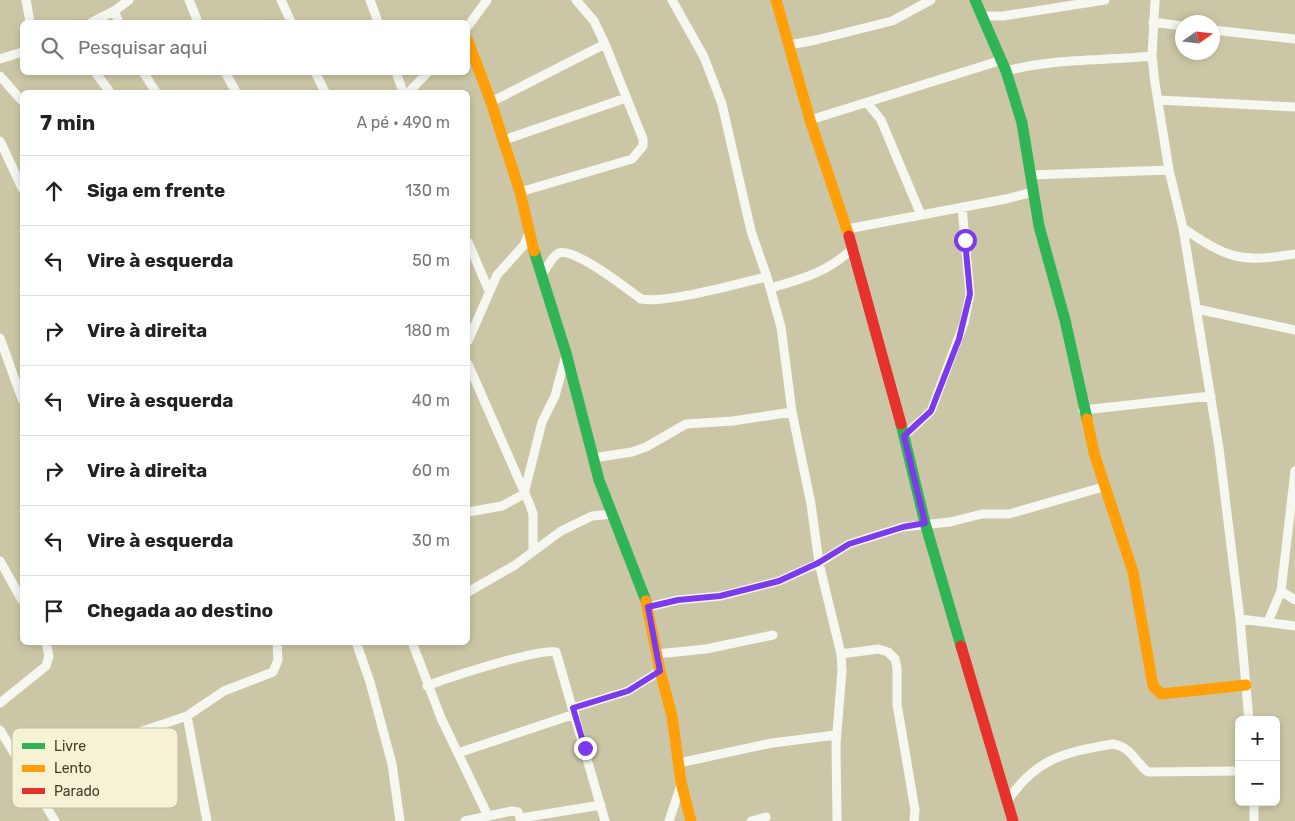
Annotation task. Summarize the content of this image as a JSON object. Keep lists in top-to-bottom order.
{
  "legend": ["Livre", "Lento", "Parado"],
  "north": "right",
  "page": {
    "search": "Pesquisar aqui",
    "heading": ["7 min", "A pé · 490 m"],
    "list": [
      ["Siga em frente", "130 m"],
      ["Vire à esquerda", "50 m"],
      ["Vire à direita", "180 m"],
      ["Vire à esquerda", "40 m"],
      ["Vire à direita", "60 m"],
      ["Vire à esquerda", "30 m"],
      "Chegada ao destino"
    ],
    "map_buttons": ["+", "−"]
  }
}
